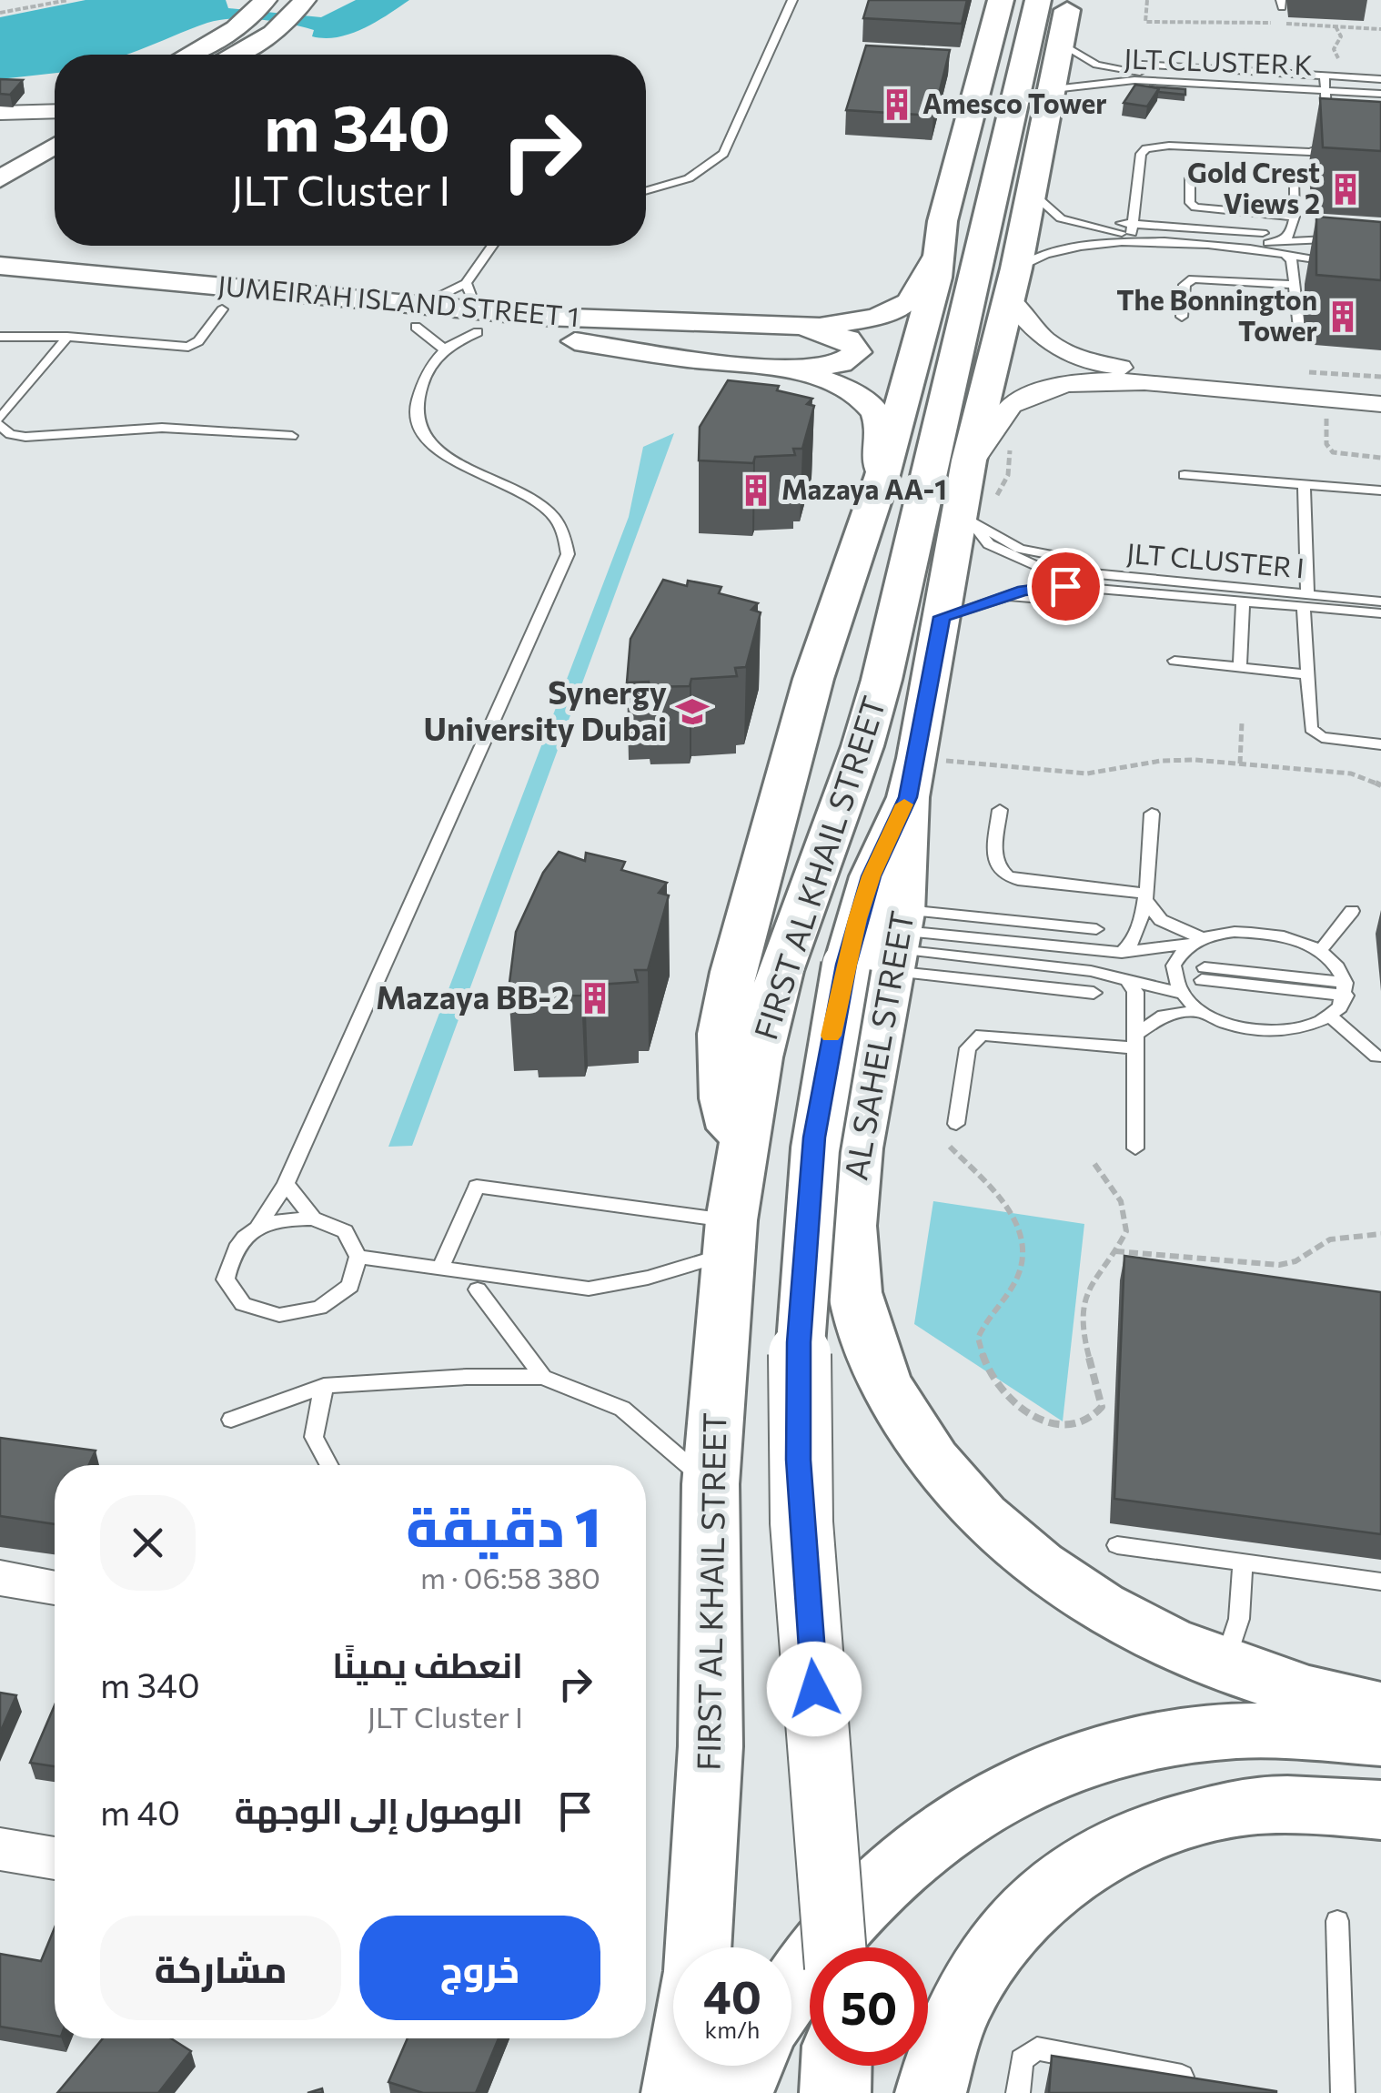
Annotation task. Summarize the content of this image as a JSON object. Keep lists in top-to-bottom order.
{
  "streets": {
    "main road": ["FIRST AL KHAIL STREET", "AL SAHEL STREET"],
    "street": ["JUMEIRAH ISLAND STREET 1"],
    "lane": ["JLT CLUSTER K", "JLT CLUSTER I"]
  },
  "crossings": [
    ["JLT CLUSTER K", "FIRST AL KHAIL STREET"],
    ["JLT CLUSTER I", "FIRST AL KHAIL STREET"],
    ["FIRST AL KHAIL STREET", "AL SAHEL STREET"]
  ],
  "places": {
    "building": [
      "Amesco Tower",
      "Gold Crest Views 2",
      "The Bonnington Tower",
      "Mazaya AA-1",
      "Mazaya BB-2"
    ],
    "school or university": ["Synergy University Dubai"]
  },
  "page": {
    "turn": ["340 m", "JLT Cluster I"],
    "heading": ["1 دقيقة", "380 m · 06:58"],
    "list": [
      {
        "name": "انعطف يمينًا",
        "note": "JLT Cluster I",
        "value": "340 m"
      },
      {
        "name": "الوصول إلى الوجهة",
        "value": "40 m"
      }
    ],
    "buttons": ["خروج", "مشاركة"],
    "speed": "40 km/h",
    "limit": "50"
  }
}
